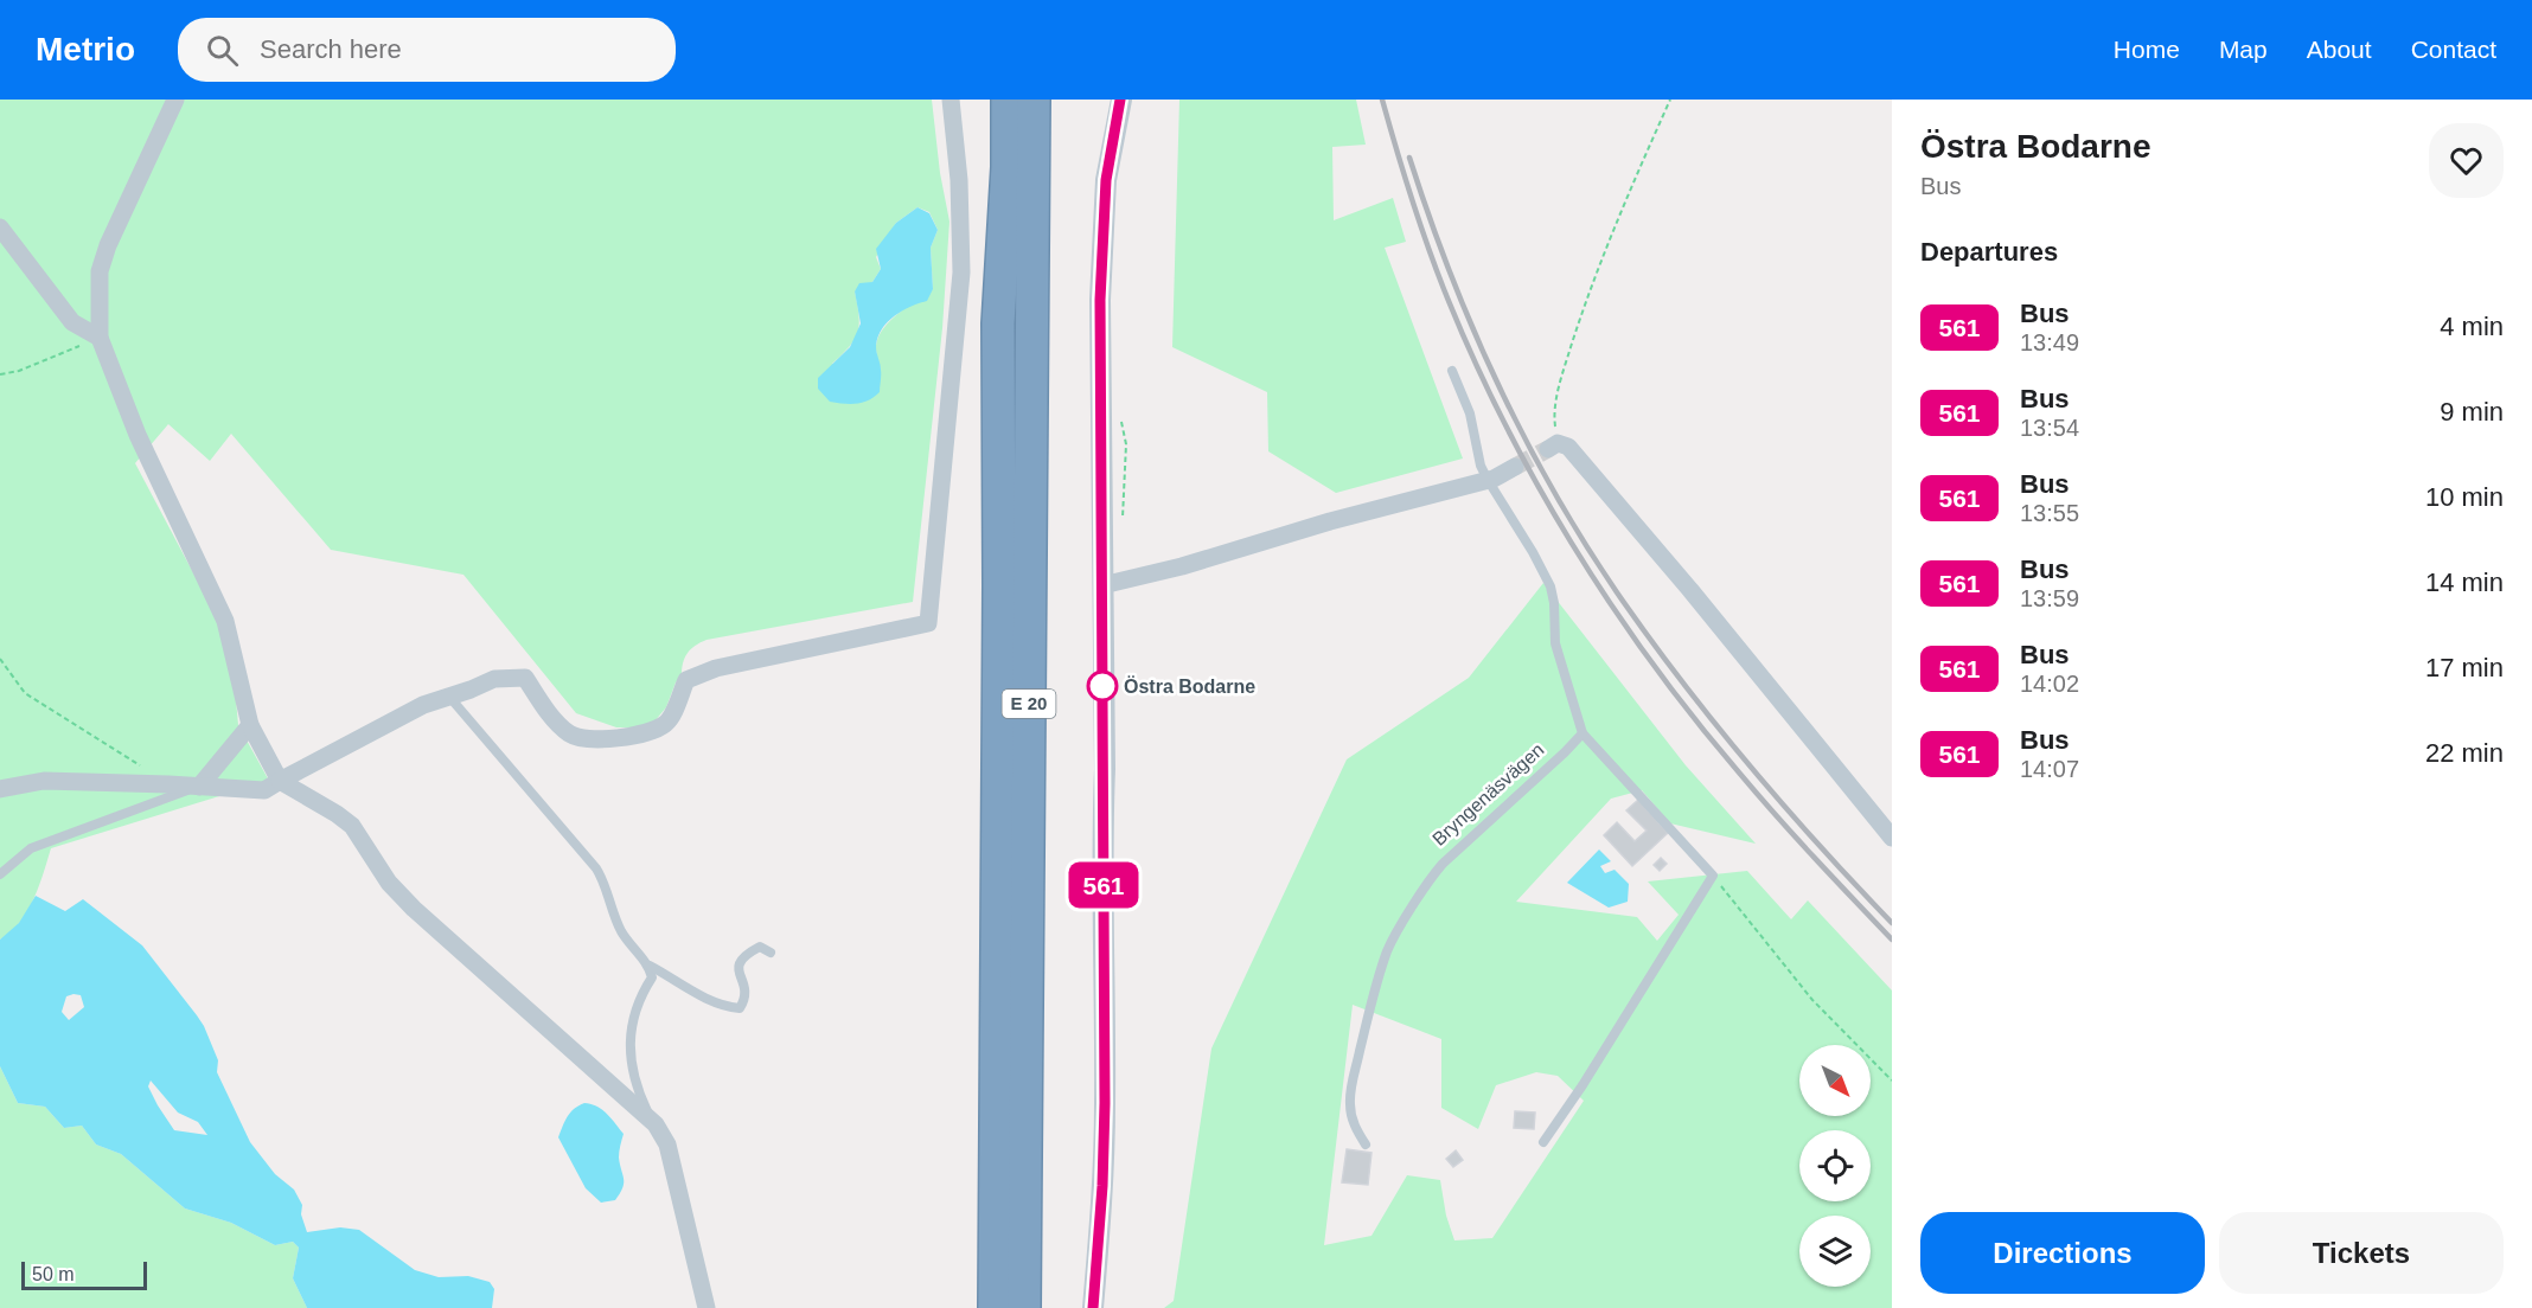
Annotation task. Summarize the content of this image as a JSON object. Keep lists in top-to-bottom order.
{
  "streets": {
    "highway": ["E 20"],
    "lane": ["Bryngenäsvägen"]
  },
  "places": ["Östra Bodarne"],
  "lines": ["bus line 561"],
  "scale_bar": "50 m",
  "north": "bottom right",
  "page": {
    "header": "Metrio",
    "search": "Search here",
    "nav": [
      "Home",
      "Map",
      "About",
      "Contact"
    ],
    "on_map": "561",
    "heading": [
      ["Östra Bodarne", "Bus"],
      "Departures"
    ],
    "list": [
      {
        "mark": "561",
        "name": "Bus",
        "note": "13:49",
        "value": "4 min"
      },
      {
        "mark": "561",
        "name": "Bus",
        "note": "13:54",
        "value": "9 min"
      },
      {
        "mark": "561",
        "name": "Bus",
        "note": "13:55",
        "value": "10 min"
      },
      {
        "mark": "561",
        "name": "Bus",
        "note": "13:59",
        "value": "14 min"
      },
      {
        "mark": "561",
        "name": "Bus",
        "note": "14:02",
        "value": "17 min"
      },
      {
        "mark": "561",
        "name": "Bus",
        "note": "14:07",
        "value": "22 min"
      }
    ],
    "buttons": ["Directions", "Tickets"],
    "scale": "50 m"
  }
}
